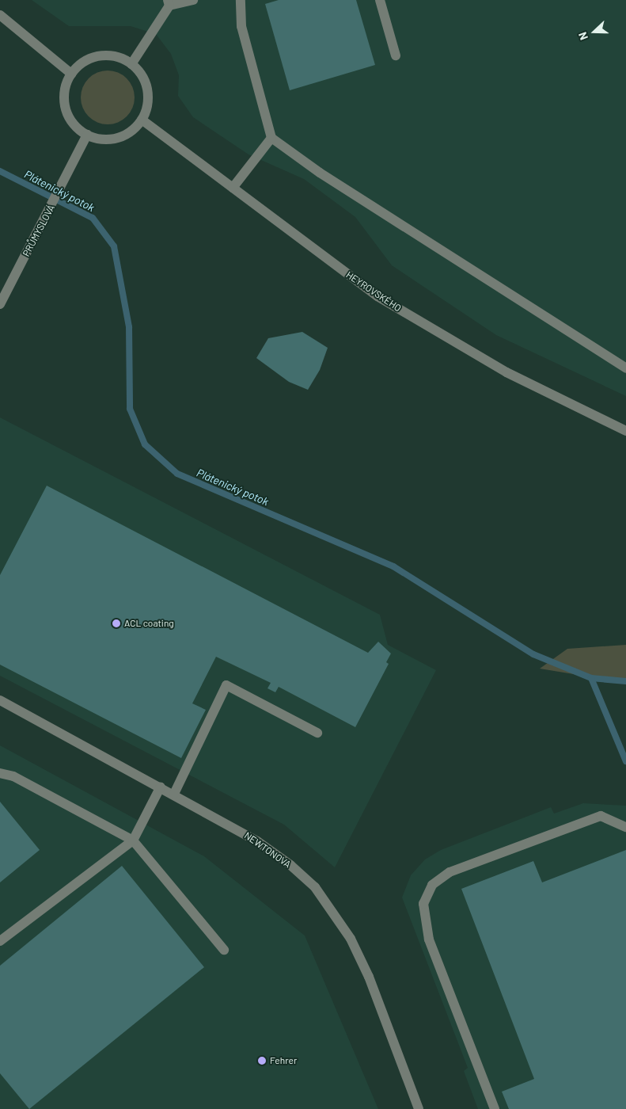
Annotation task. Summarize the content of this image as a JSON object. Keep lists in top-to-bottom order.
{
  "streets": {
    "street": ["PRŮMYSLOVÁ", "HEYROVSKÉHO", "NEWTONOVA"]
  },
  "crossings": [
    ["PRŮMYSLOVÁ", "HEYROVSKÉHO"]
  ],
  "water": ["Plátenický potok"],
  "places": ["ACL coating", "Fehrer"],
  "north": "left"
}
